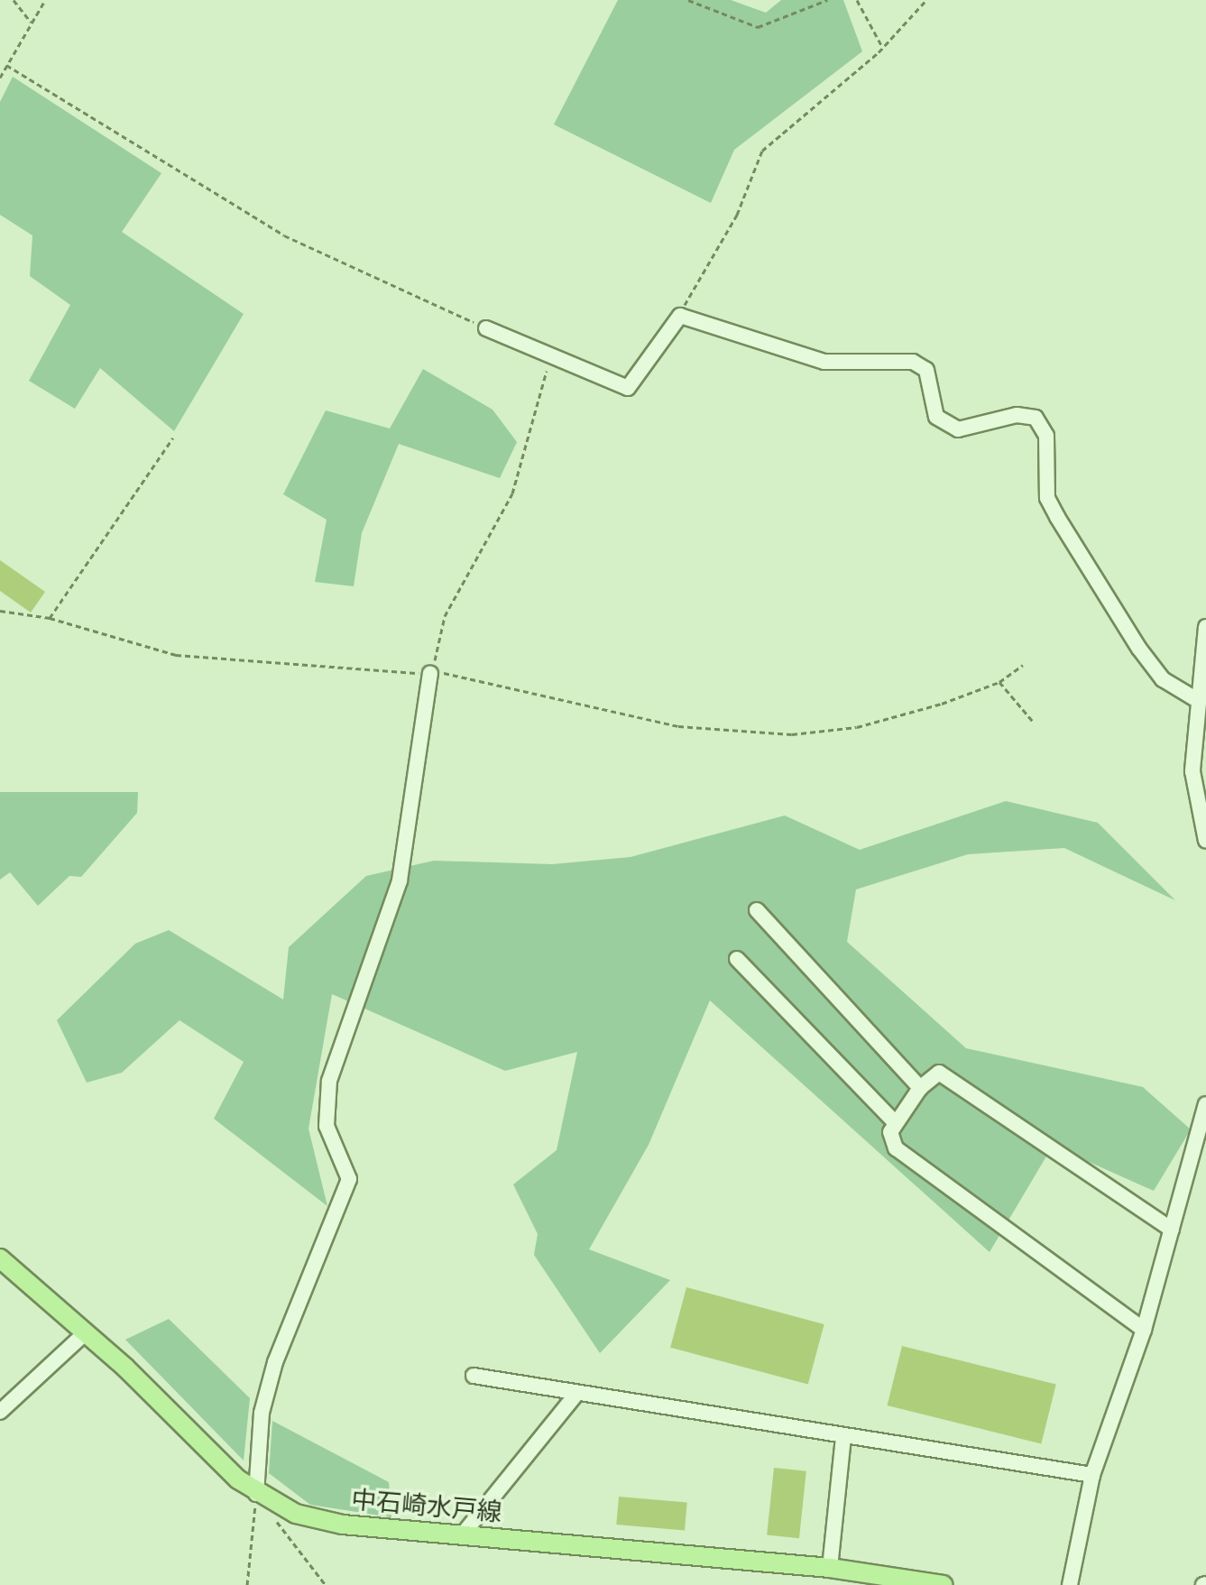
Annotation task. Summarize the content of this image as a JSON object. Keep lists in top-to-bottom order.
{
  "streets": {
    "main road": ["中石崎水戸線"]
  }
}
